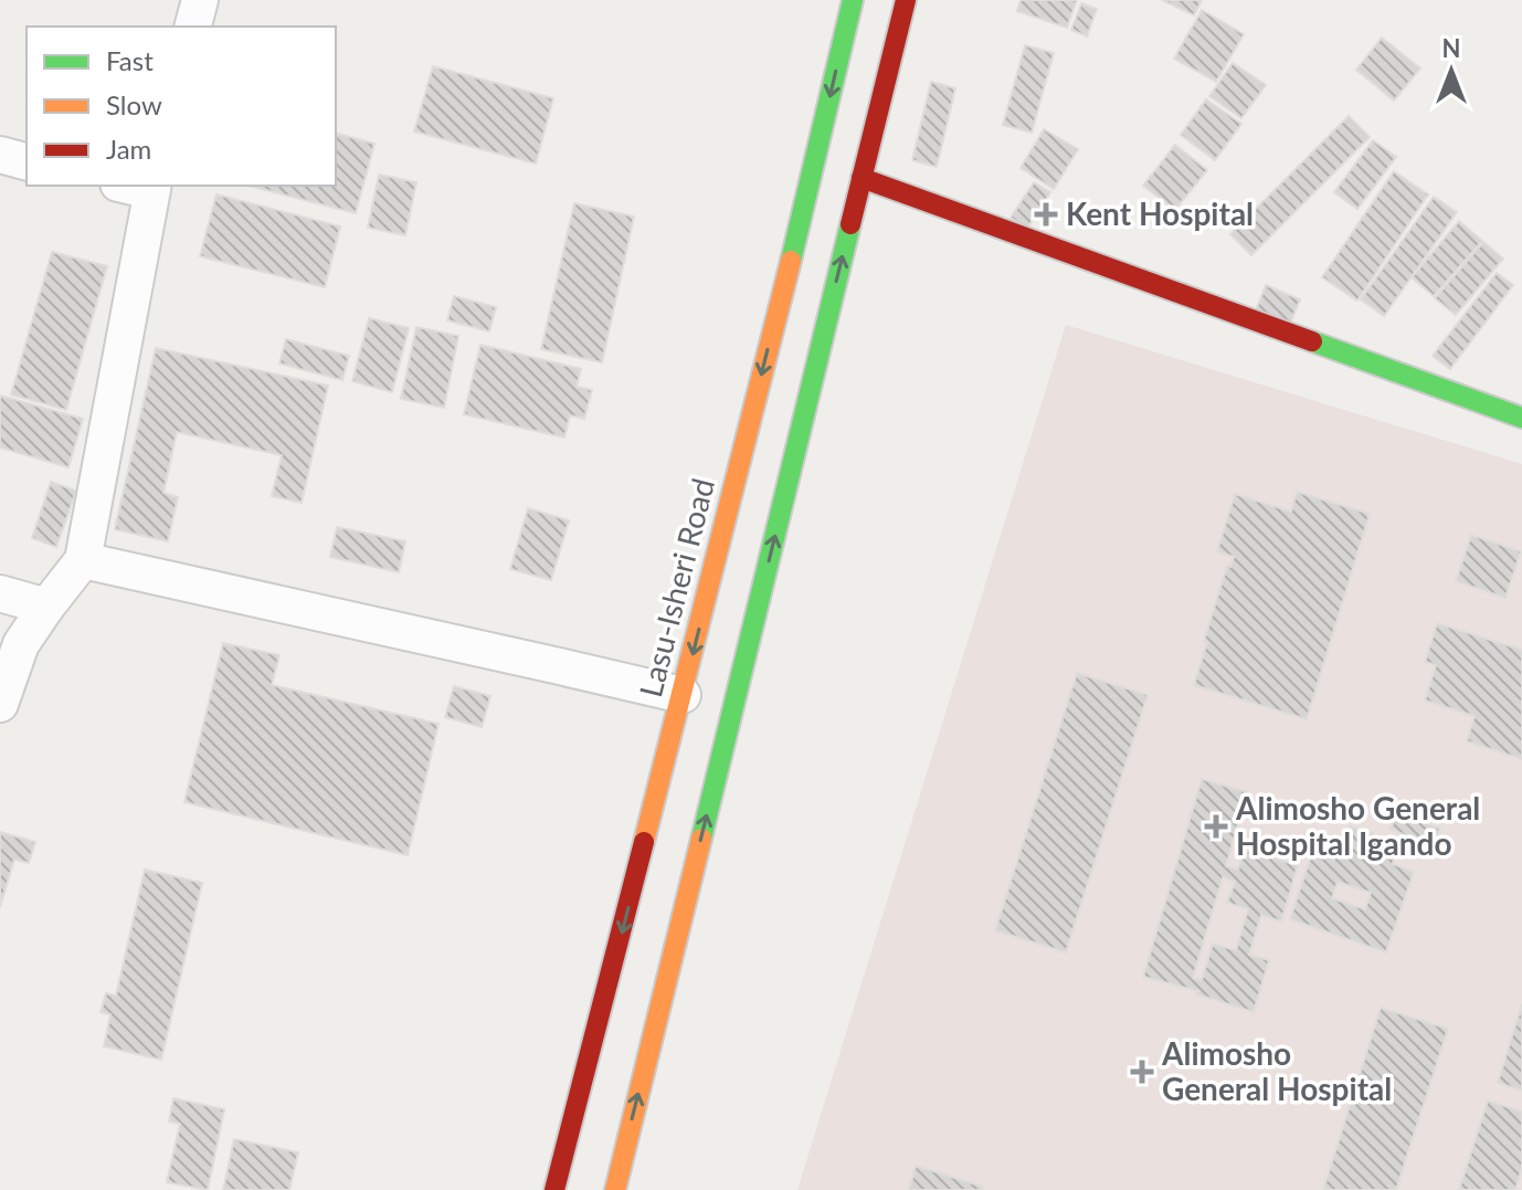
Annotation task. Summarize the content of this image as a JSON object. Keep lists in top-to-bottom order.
{
  "streets": {
    "main road": ["Lasu-Isheri Road"]
  },
  "places": {
    "health": ["Kent Hospital", "Alimosho General Hospital Igando", "Alimosho General Hospital"]
  },
  "legend": ["Fast", "Slow", "Jam"],
  "north": "top"
}
